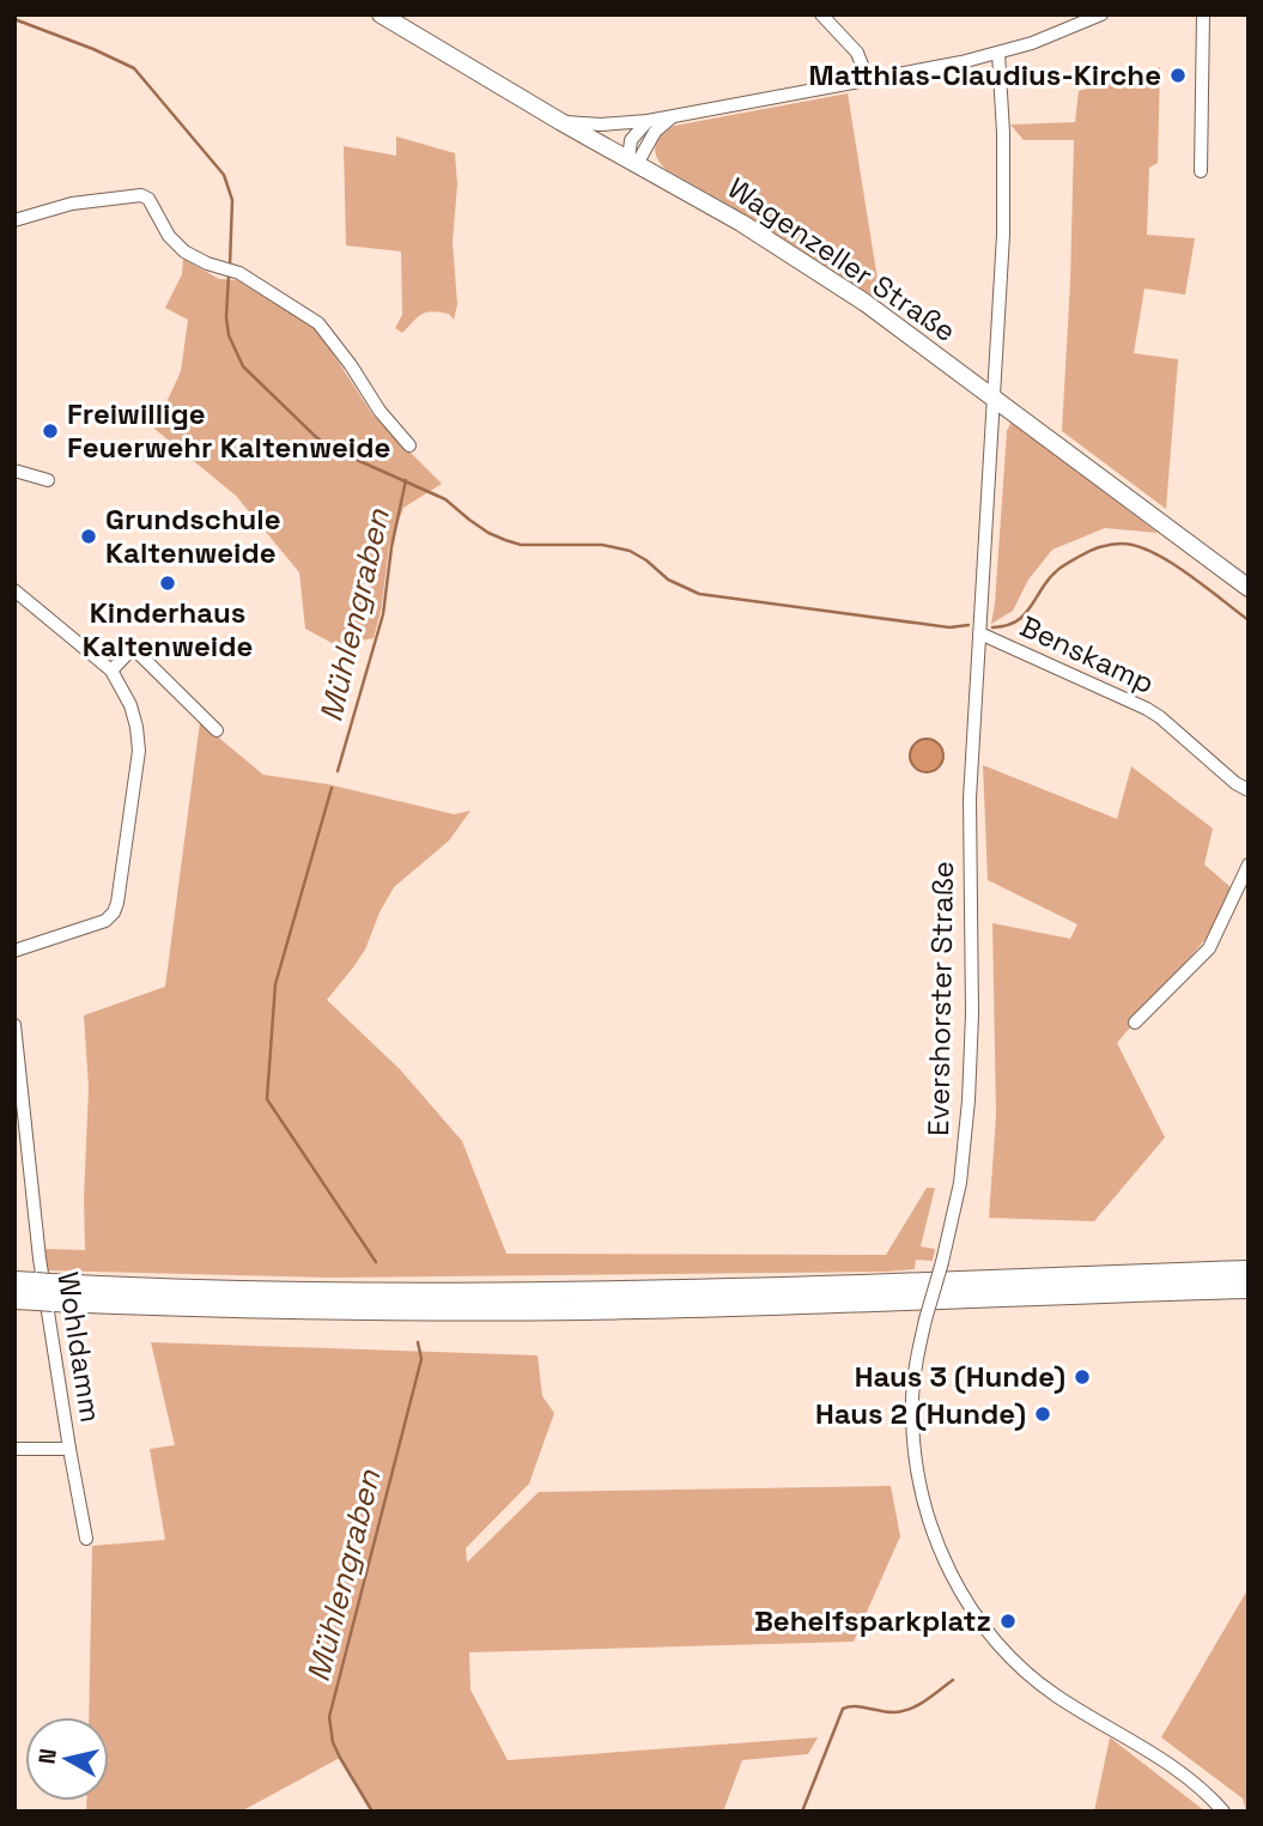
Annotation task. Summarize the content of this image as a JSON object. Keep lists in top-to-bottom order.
{
  "streets": {
    "main road": ["Wagenzeller Straße"],
    "street": ["Benskamp", "Evershorster Straße", "Wohldamm"]
  },
  "crossings": [
    ["Wagenzeller Straße", "Evershorster Straße"],
    ["Benskamp", "Evershorster Straße"]
  ],
  "water": ["Mühlengraben"],
  "places": [
    "Matthias-Claudius-Kirche",
    "Freiwillige Feuerwehr Kaltenweide",
    "Grundschule Kaltenweide",
    "Kinderhaus Kaltenweide",
    "Haus 3 (Hunde)",
    "Haus 2 (Hunde)",
    "Behelfsparkplatz"
  ],
  "north": "left"
}
